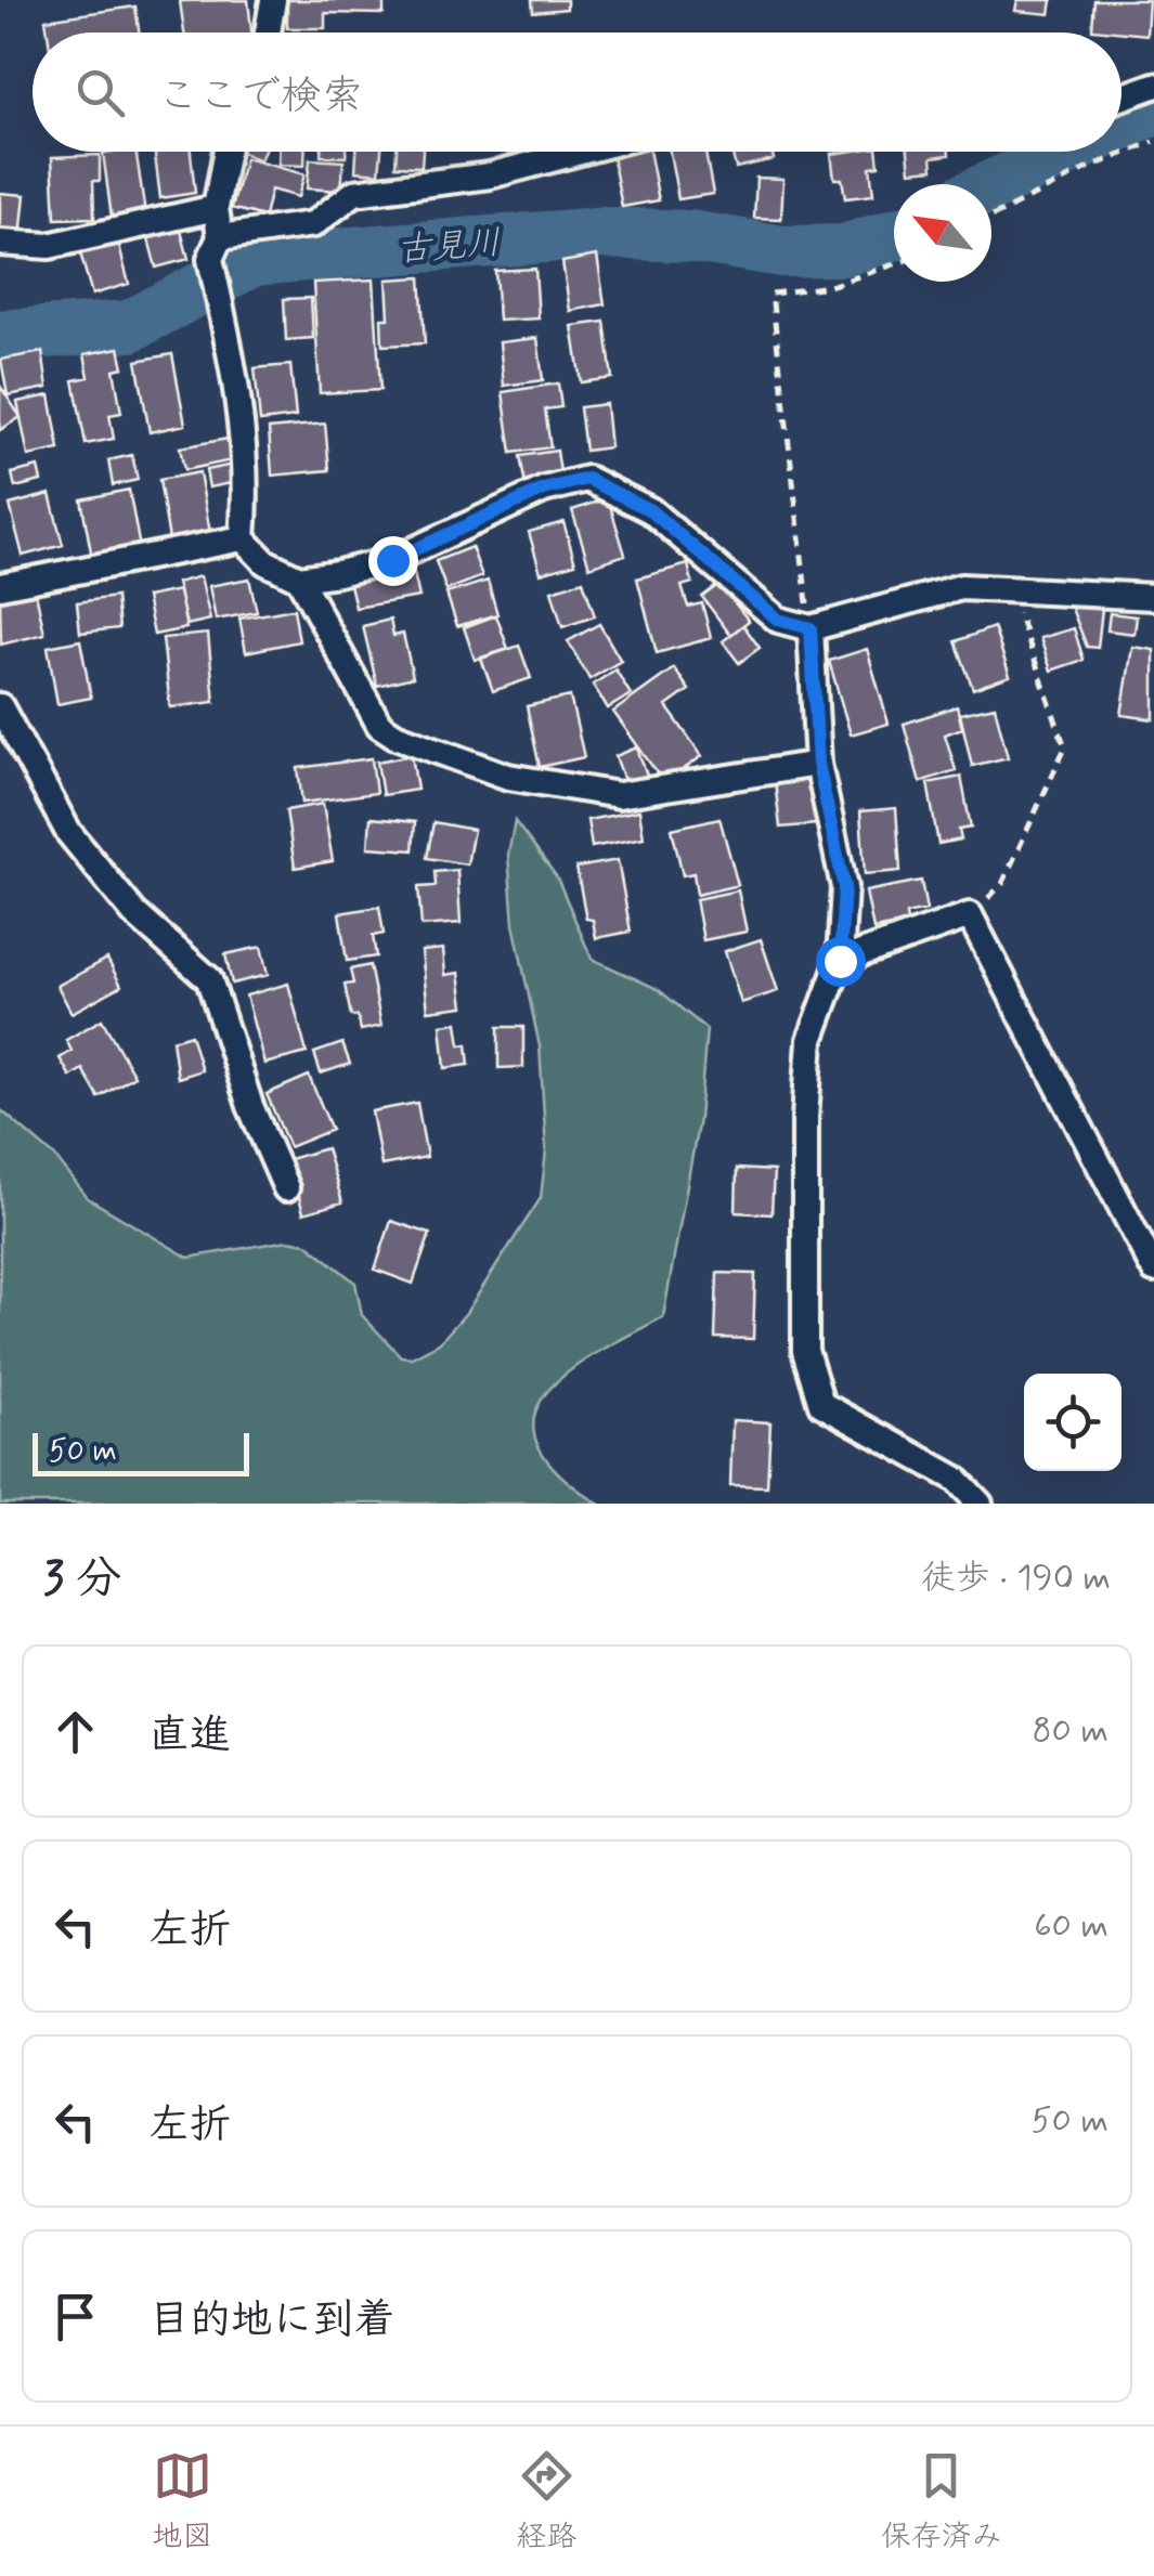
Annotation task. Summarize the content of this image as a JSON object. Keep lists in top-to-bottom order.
{
  "water": ["古見川"],
  "scale_bar": "50 m",
  "north": "top left",
  "page": {
    "search": "ここで検索",
    "scale": "50 m",
    "heading": ["3 分", "徒歩 · 190 m"],
    "list": [
      ["直進", "80 m"],
      ["左折", "60 m"],
      ["左折", "50 m"],
      "目的地に到着"
    ],
    "nav": ["地図", "経路", "保存済み"]
  }
}
